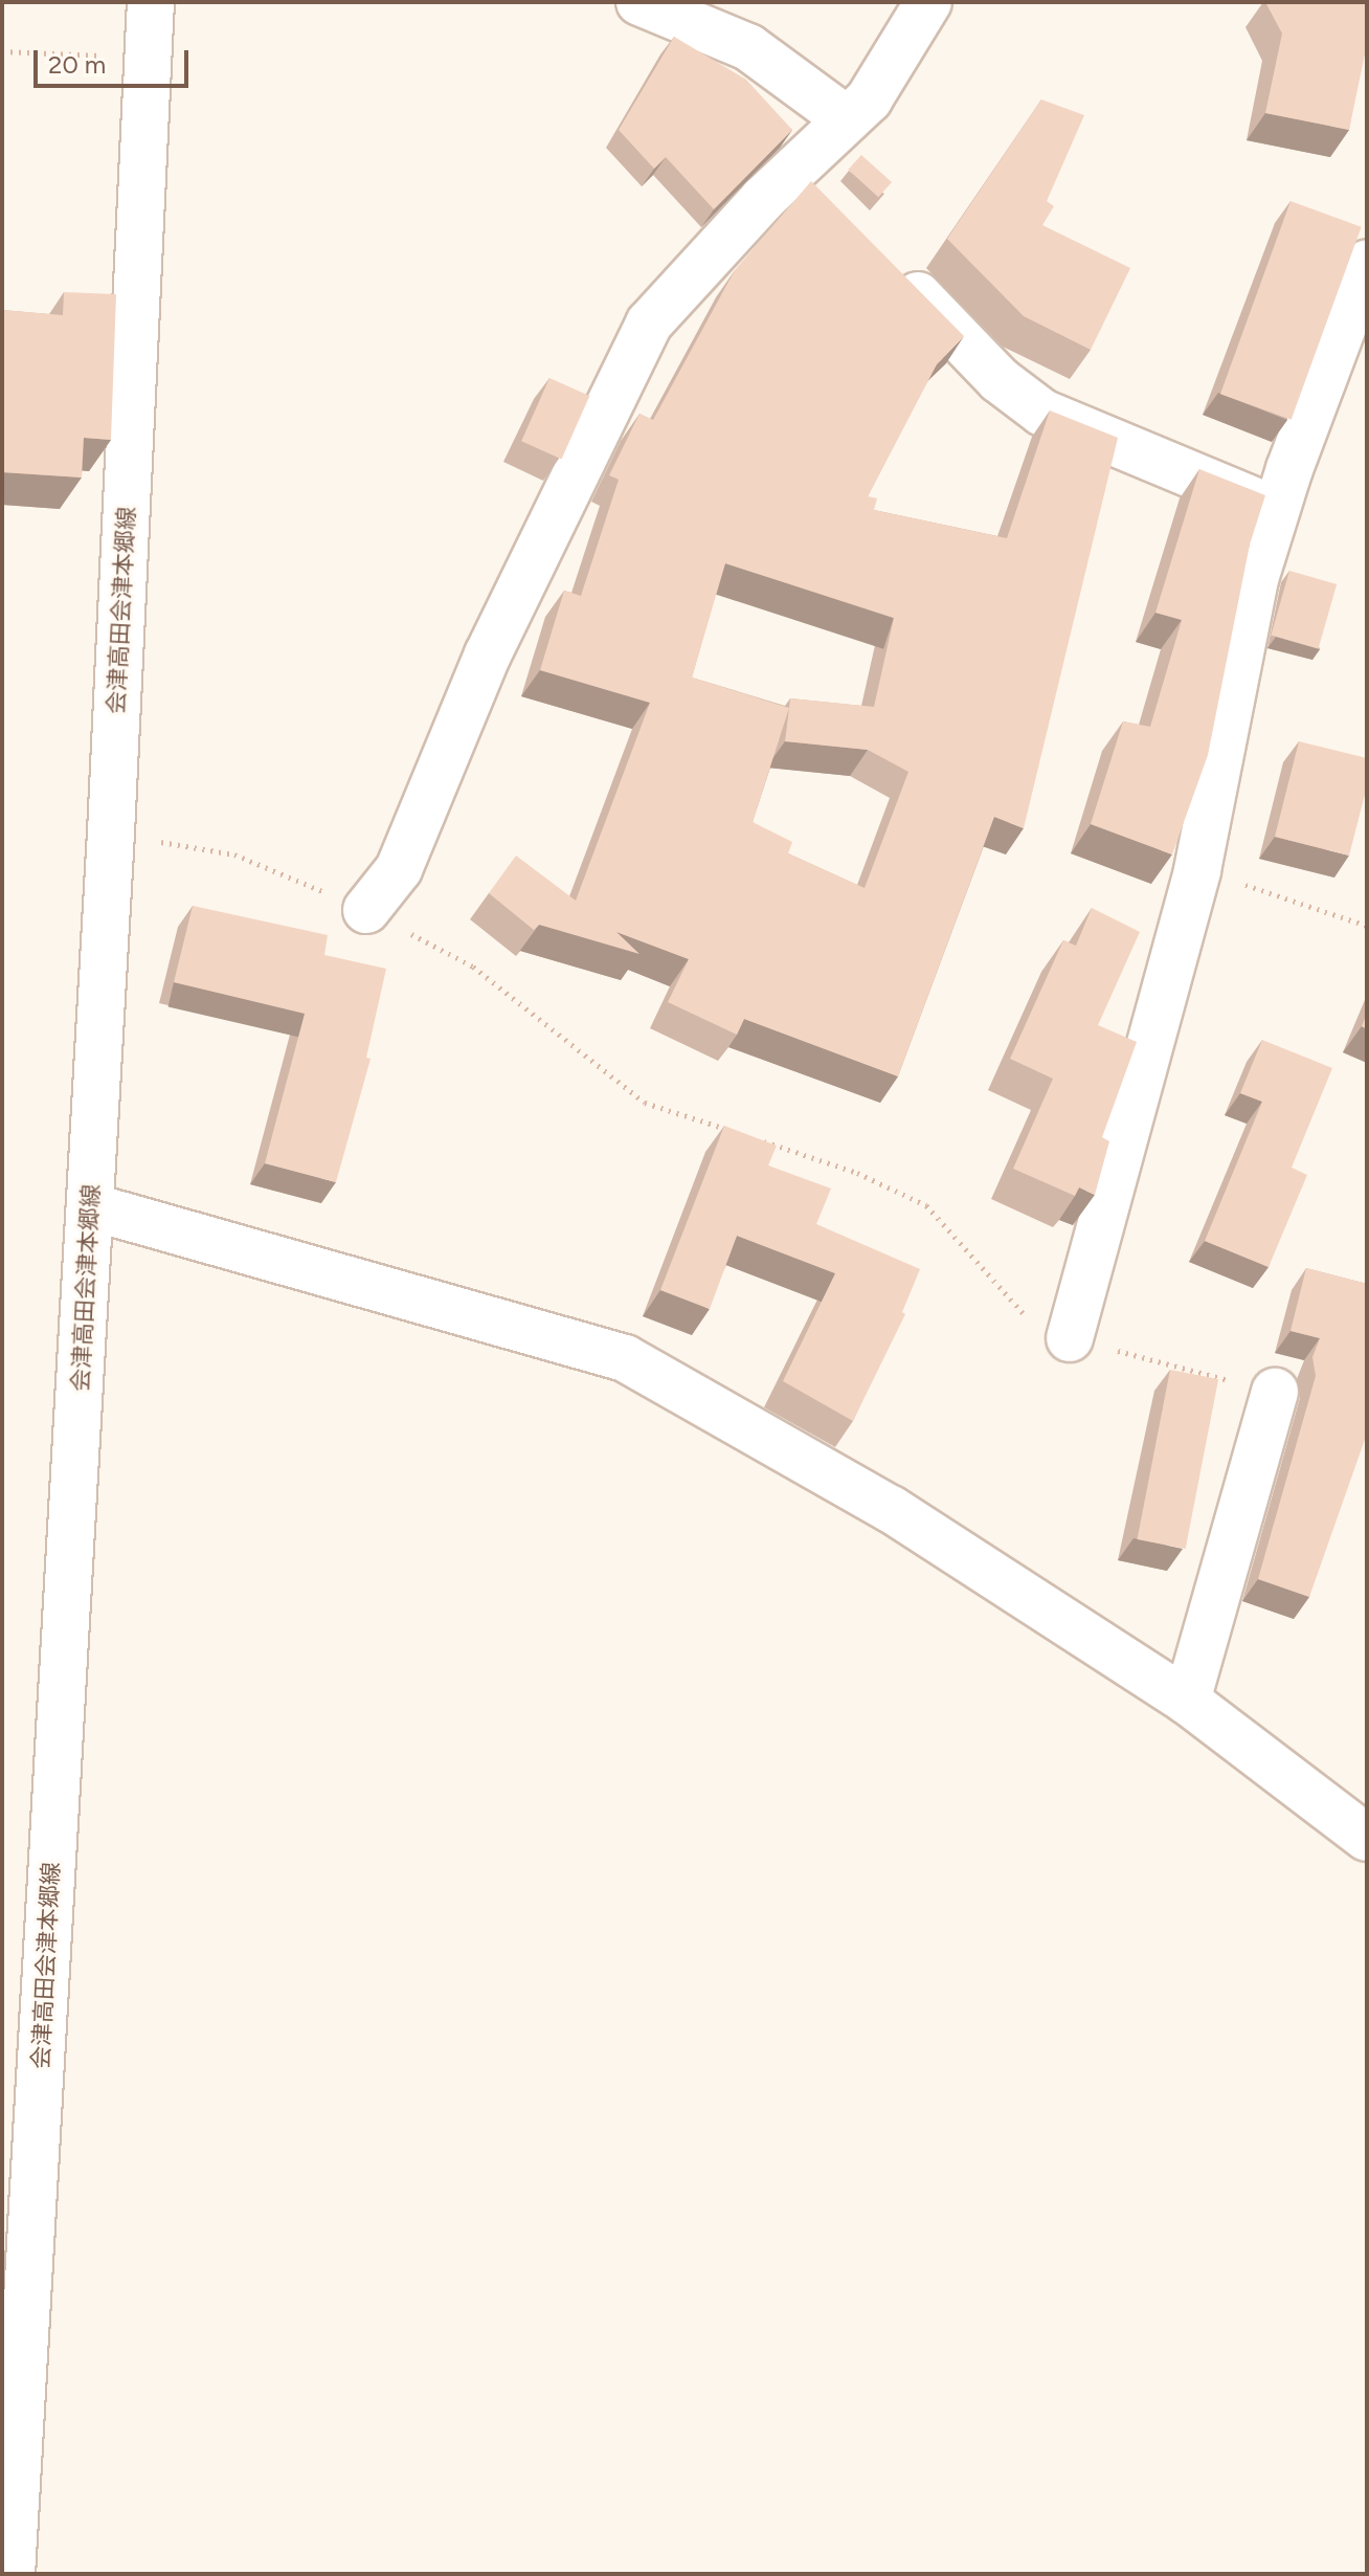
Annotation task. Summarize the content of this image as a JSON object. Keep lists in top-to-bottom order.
{
  "streets": {
    "street": ["会津高田会津本郷線"]
  },
  "scale_bar": "20 m"
}
